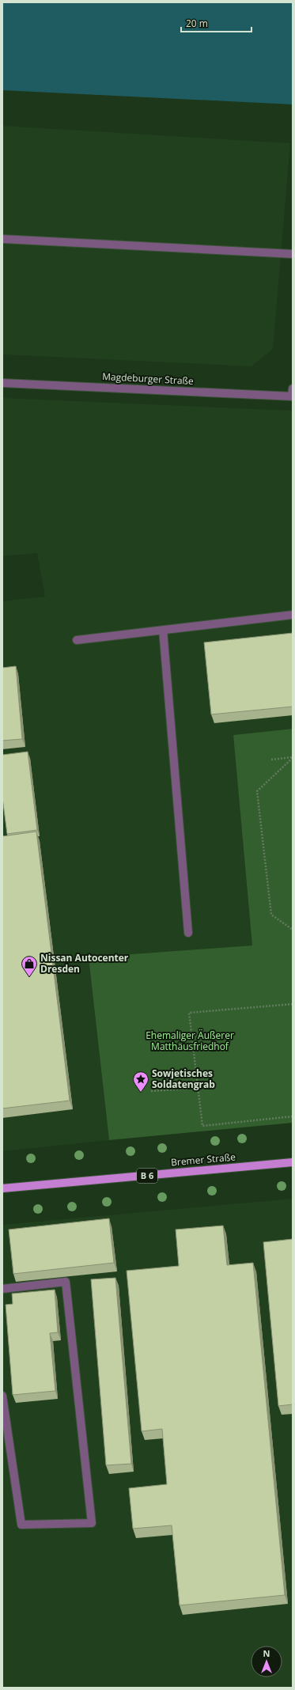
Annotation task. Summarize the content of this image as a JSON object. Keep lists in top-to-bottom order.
{
  "streets": {
    "main road": ["Bremer Straße", "B 6"],
    "street": ["Magdeburger Straße"]
  },
  "parks": ["Ehemaliger Äußerer Matthäusfriedhof"],
  "places": {
    "shop": ["Nissan Autocenter Dresden"],
    "place": ["Sowjetisches Soldatengrab"]
  },
  "scale_bar": "20 m",
  "north": "top"
}
